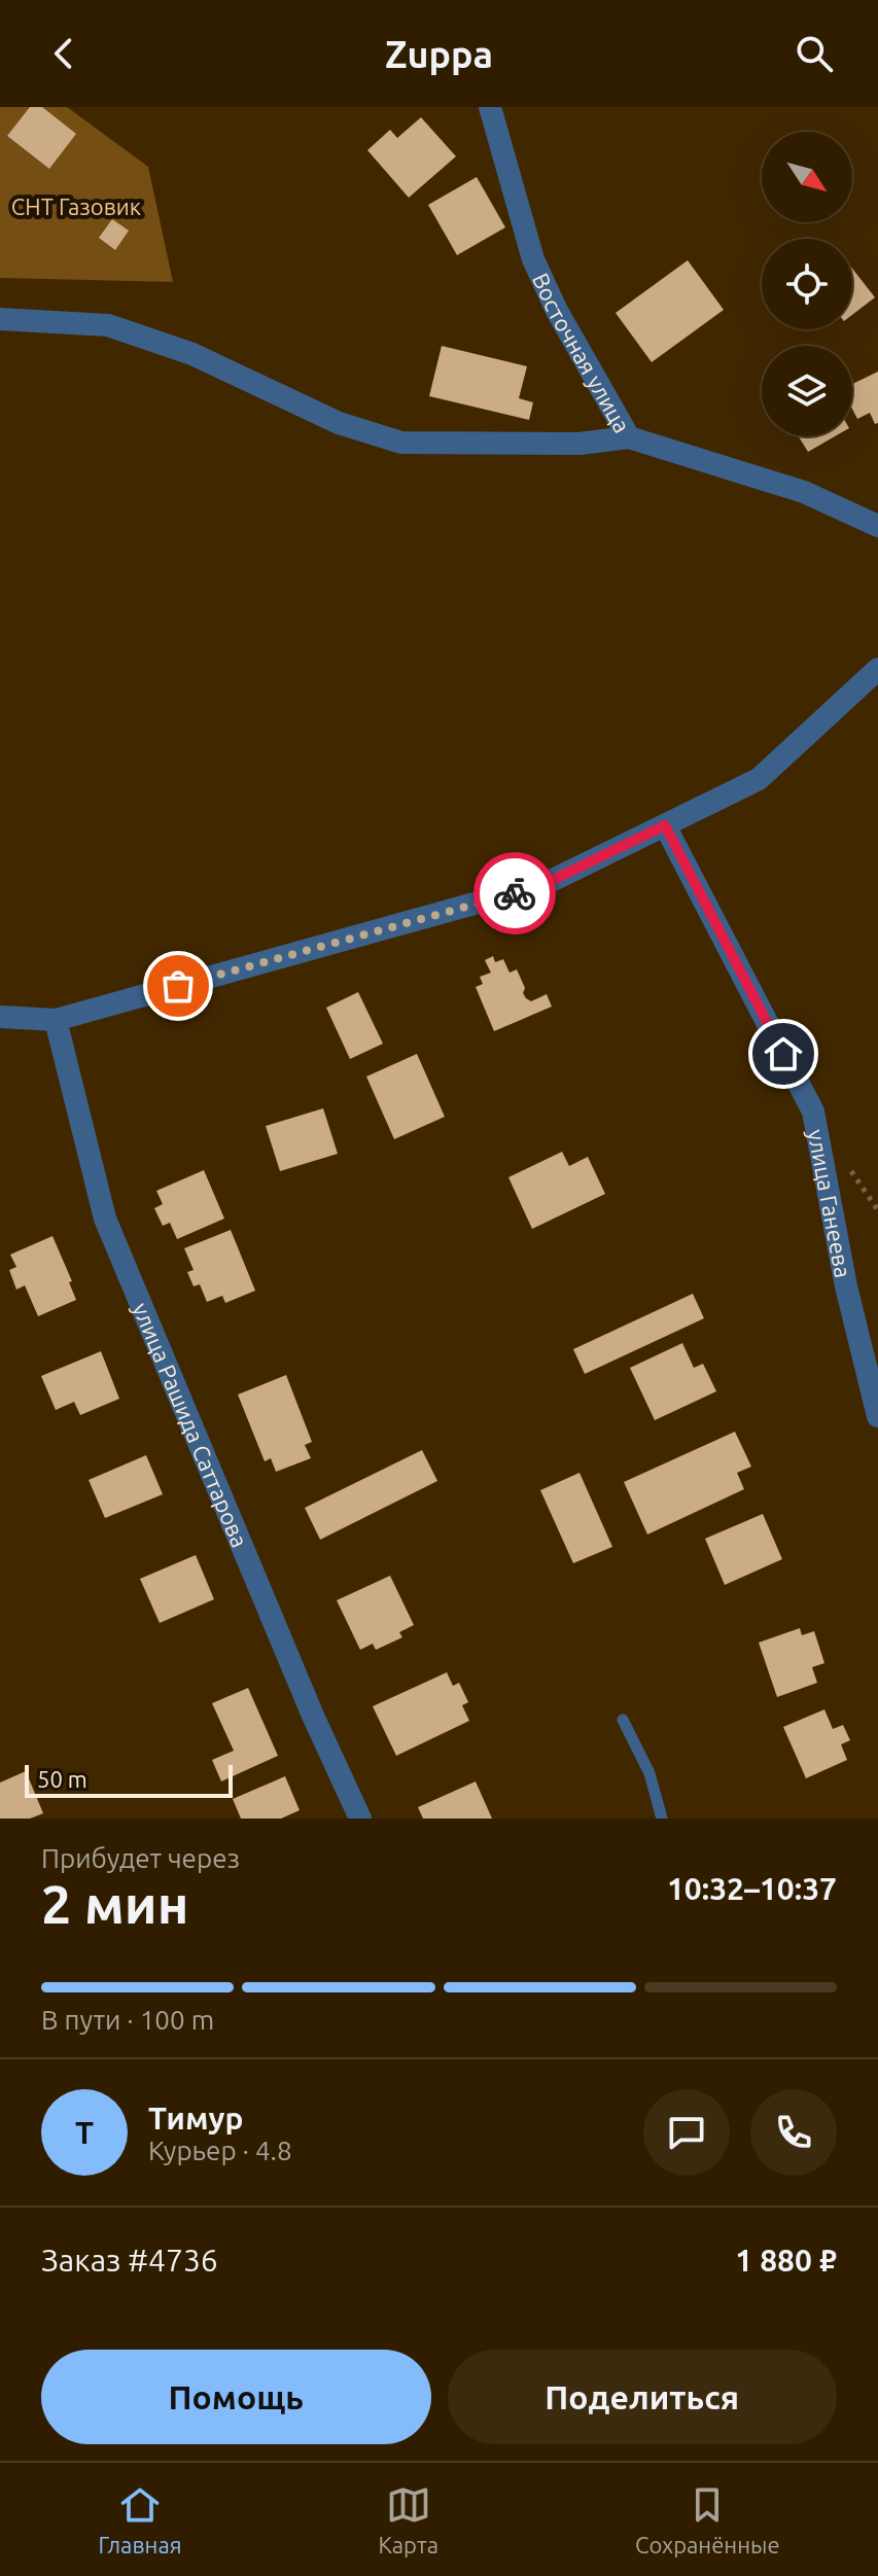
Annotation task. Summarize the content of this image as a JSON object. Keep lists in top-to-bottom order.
{
  "streets": {
    "street": ["Восточная улица", "улица Ганеева", "улица Рашида Саттарова"]
  },
  "parks": ["СНТ Газовик"],
  "scale_bar": "50 m",
  "north": "bottom right",
  "page": {
    "header": "Zuppa",
    "scale": "50 m",
    "heading": ["2 мин", "Прибудет через", "10:32–10:37"],
    "panel": [
      "Тимур",
      "Курьер · 4.8",
      "Заказ #4736",
      "1 880 ₽"
    ],
    "bar": "В пути · 100 m",
    "round": "Т",
    "buttons": ["Помощь", "Поделиться"],
    "tabs": ["Главная", "Карта", "Сохранённые"]
  }
}
